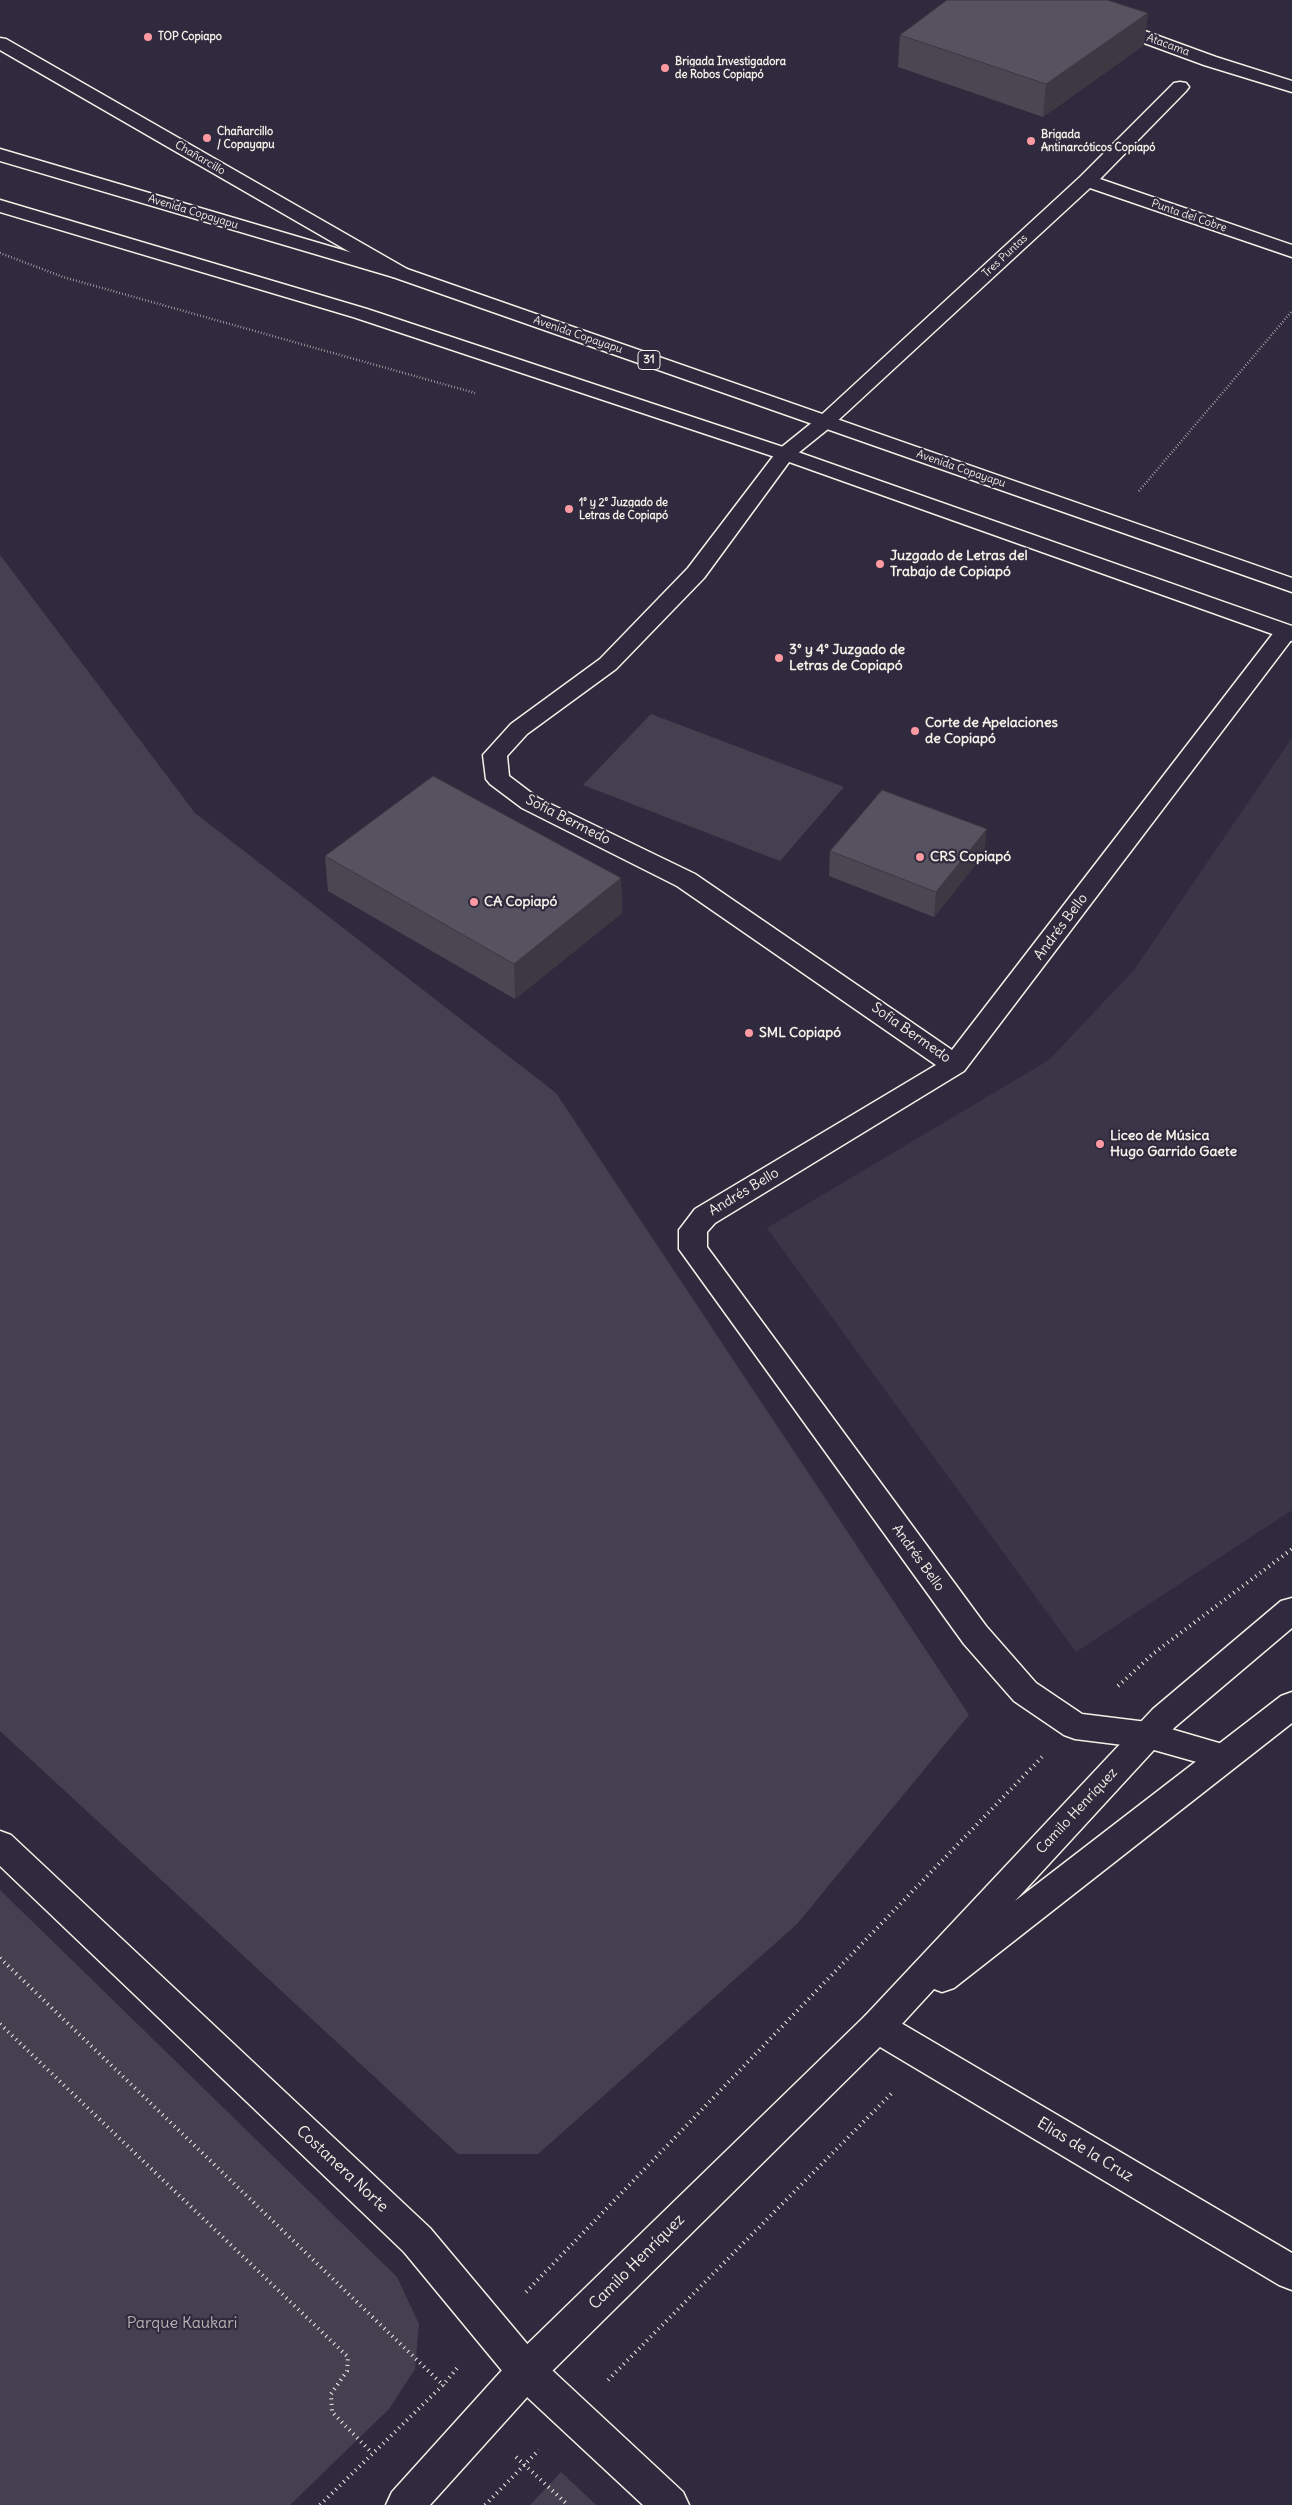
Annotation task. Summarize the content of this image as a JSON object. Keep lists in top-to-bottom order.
{
  "streets": {
    "main road": [
      "Atacama",
      "Chañarcillo",
      "Avenida Copayapu",
      "Punta del Cobre",
      "Tres Puntas",
      "31",
      "Sofia Bermedo",
      "Andrés Bello",
      "Camilo Henríquez",
      "Elias de la Cruz",
      "Costanera Norte"
    ]
  },
  "crossings": [
    ["Chañarcillo", "Avenida Copayapu"],
    ["Avenida Copayapu", "Tres Puntas"],
    ["Avenida Copayapu", "Sofia Bermedo"],
    ["Punta del Cobre", "Tres Puntas"],
    ["Tres Puntas", "Sofia Bermedo"],
    ["Sofia Bermedo", "Andrés Bello"],
    ["Andrés Bello", "Camilo Henríquez"],
    ["Camilo Henríquez", "Elias de la Cruz"],
    ["Camilo Henríquez", "Costanera Norte"]
  ],
  "parks": ["Parque Kaukari"],
  "places": [
    "TOP Copiapo",
    "Brigada Investigadora de Robos Copiapó",
    "Chañarcillo / Copayapu",
    "Brigada Antinarcóticos Copiapó",
    "1° y 2° Juzgado de Letras de Copiapó",
    "Juzgado de Letras del Trabajo de Copiapó",
    "3° y 4° Juzgado de Letras de Copiapó",
    "Corte de Apelaciones de Copiapó",
    "CRS Copiapó",
    "CA Copiapó",
    "SML Copiapó",
    "Liceo de Música Hugo Garrido Gaete"
  ]
}
